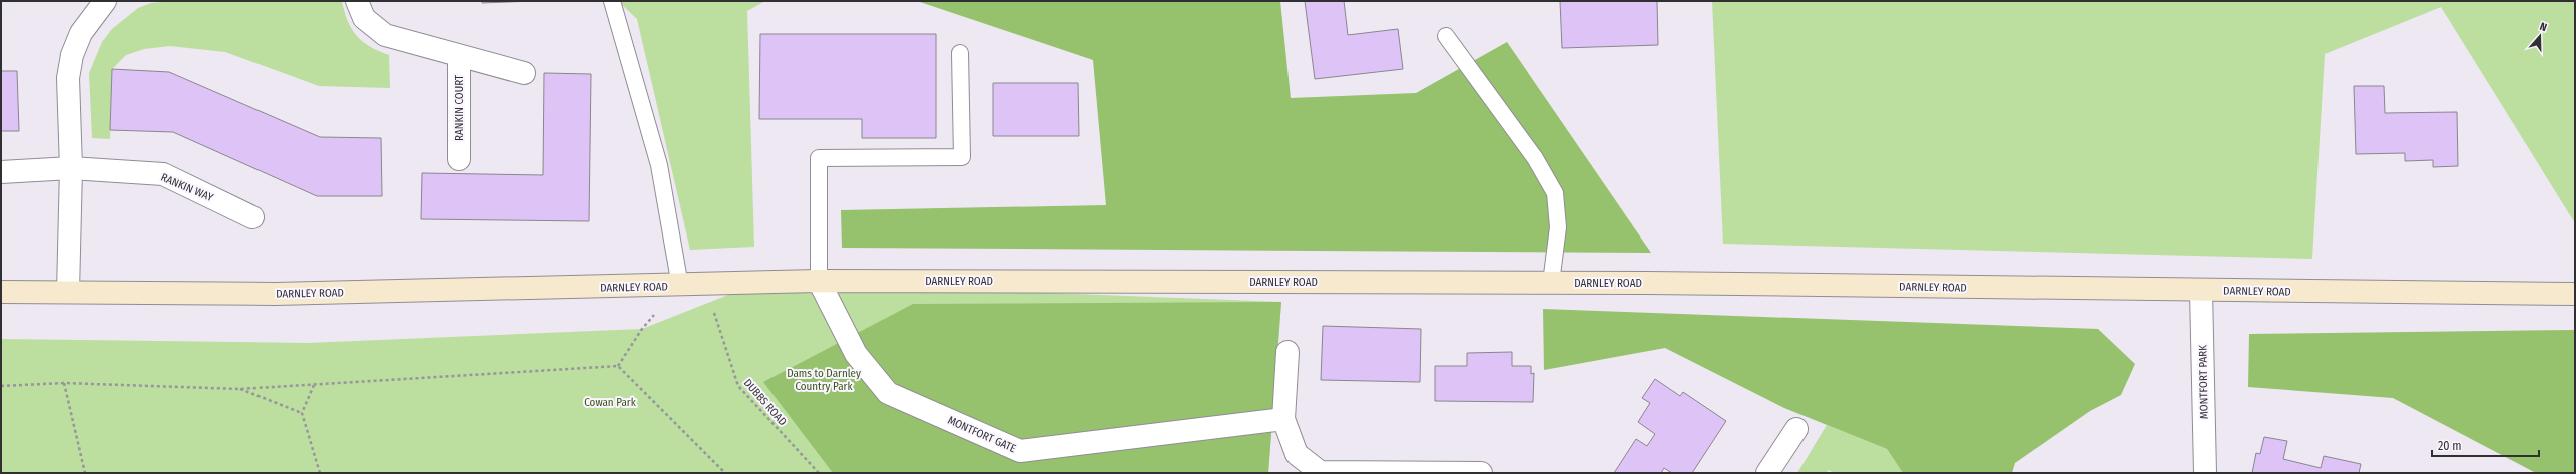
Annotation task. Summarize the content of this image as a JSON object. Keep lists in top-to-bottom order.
{
  "streets": {
    "main road": ["DARNLEY ROAD"],
    "street": [
      "RANKIN COURT",
      "RANKIN WAY",
      "MONTFORT PARK",
      "MONTFORT GATE"
    ],
    "path": ["DUBBS ROAD"]
  },
  "crossings": [
    ["DARNLEY ROAD", "MONTFORT PARK"],
    ["DARNLEY ROAD", "DUBBS ROAD"],
    ["DARNLEY ROAD", "MONTFORT GATE"]
  ],
  "parks": ["Dams to Darnley Country Park", "Cowan Park"],
  "scale_bar": "20 m",
  "north": "top"
}
